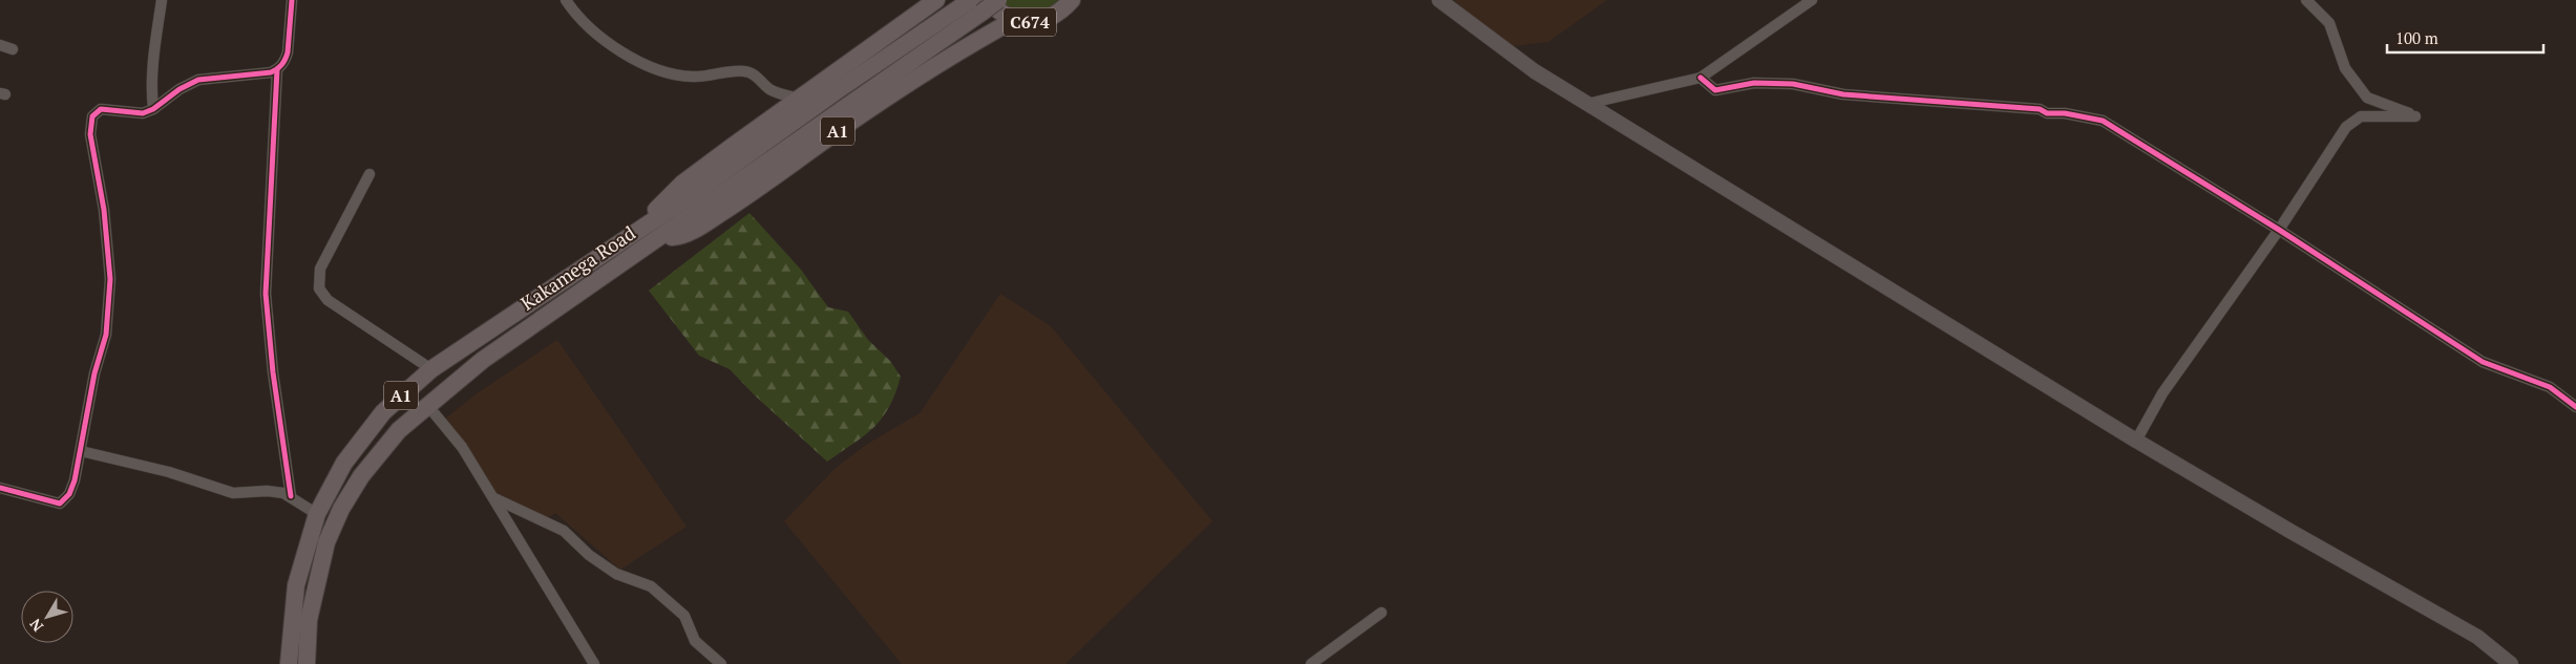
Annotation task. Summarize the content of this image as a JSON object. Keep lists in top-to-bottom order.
{
  "streets": {
    "highway": ["C674", "A1", "Kakamega Road"]
  },
  "crossings": [
    ["C674", "A1"],
    ["A1", "Kakamega Road"]
  ],
  "scale_bar": "100 m",
  "north": "bottom left"
}
